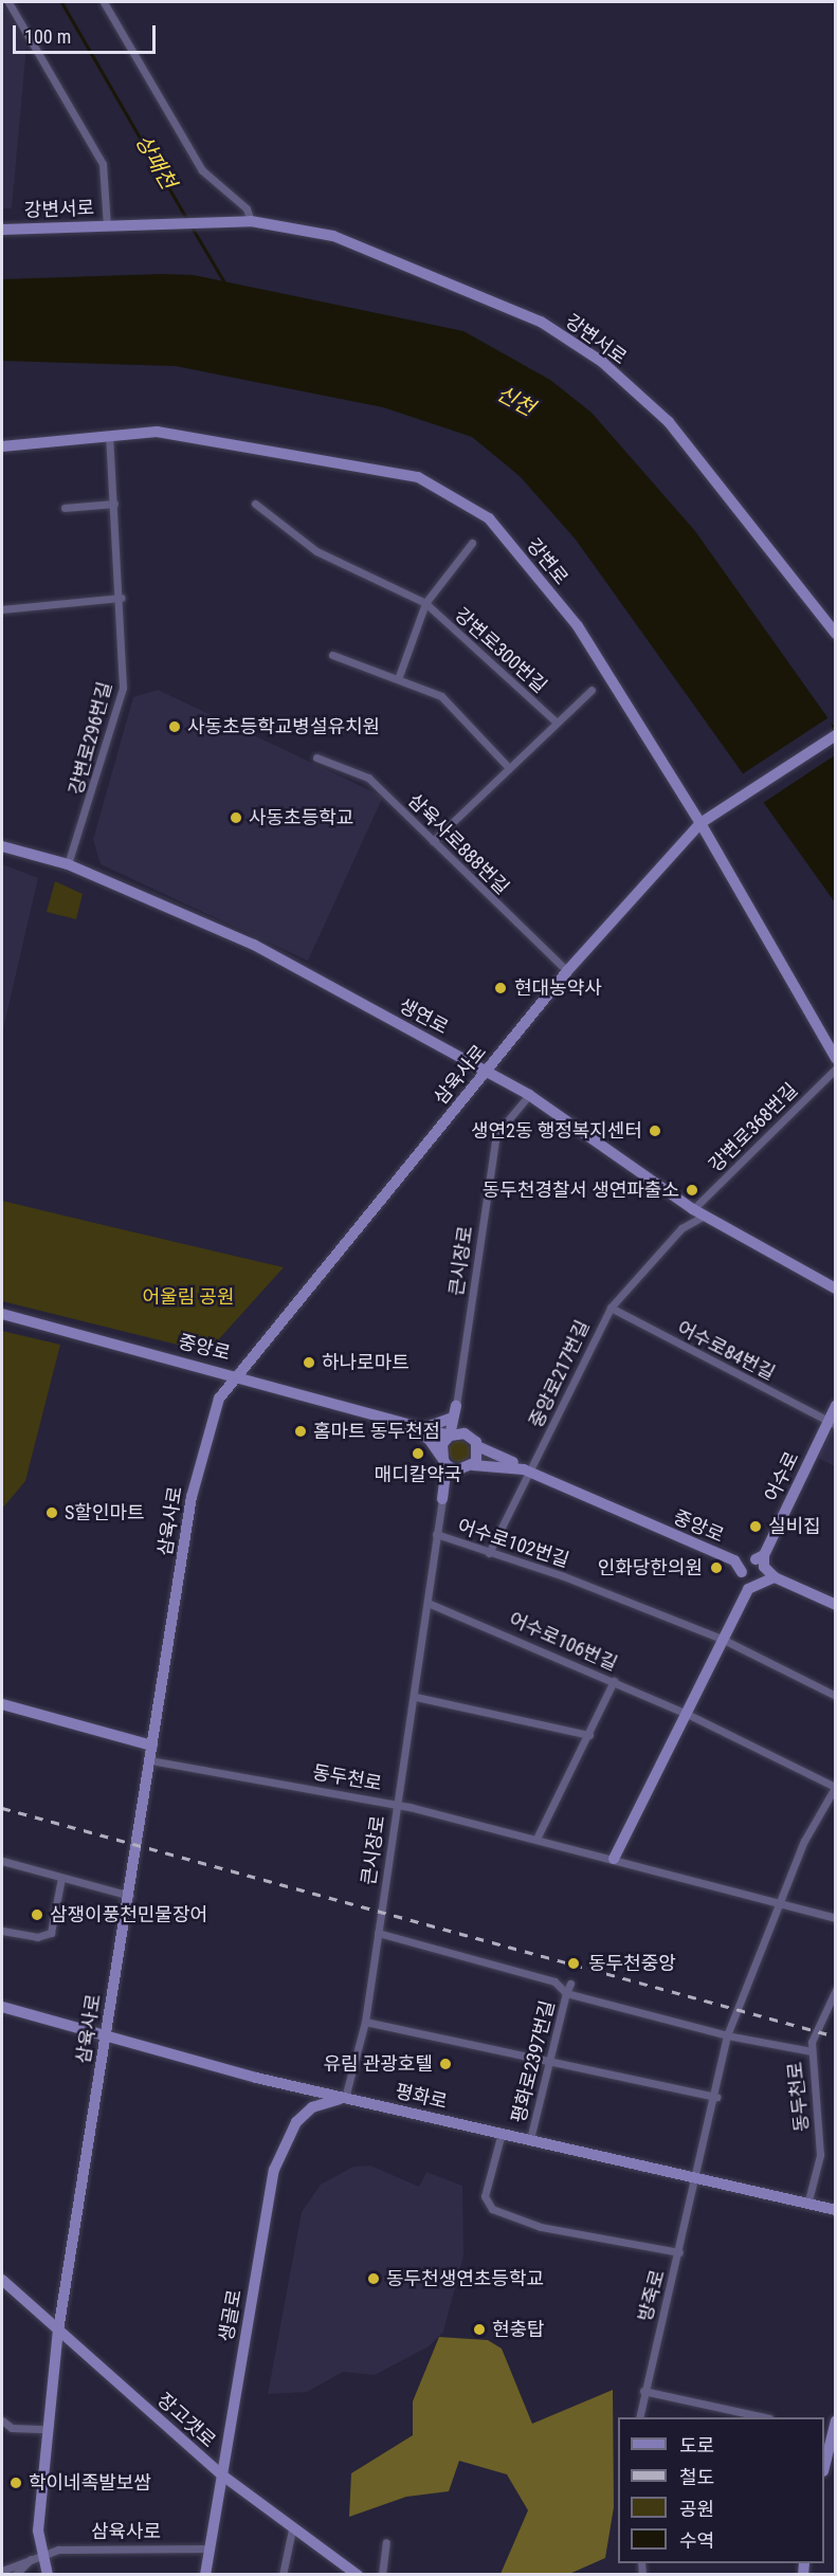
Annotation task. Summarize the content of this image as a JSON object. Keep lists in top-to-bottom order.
{
  "streets": {
    "main road": [
      "강변서로",
      "강변로",
      "생연로",
      "삼육사로",
      "중앙로",
      "어수로",
      "평화로",
      "생골로",
      "장고갯로"
    ],
    "street": [
      "강변로300번길",
      "강변로296번길",
      "삼육사로888번길",
      "강변로368번길",
      "큰시장로",
      "어수로84번길",
      "중앙로217번길",
      "어수로102번길",
      "어수로106번길",
      "동두천로",
      "평화로2397번길",
      "방죽로"
    ]
  },
  "crossings": [
    ["강변로", "강변로296번길"],
    ["강변로", "삼육사로"],
    ["강변로296번길", "생연로"],
    ["삼육사로888번길", "삼육사로"],
    ["생연로", "삼육사로"],
    ["생연로", "강변로368번길"],
    ["생연로", "큰시장로"],
    ["생연로", "중앙로217번길"],
    ["삼육사로", "중앙로"],
    ["삼육사로", "동두천로"],
    ["삼육사로", "평화로"],
    ["삼육사로", "생골로"],
    ["삼육사로", "장고갯로"],
    ["큰시장로", "어수로102번길"],
    ["큰시장로", "어수로106번길"],
    ["큰시장로", "동두천로"],
    ["큰시장로", "평화로"],
    ["큰시장로", "생골로"],
    ["중앙로", "중앙로217번길"],
    ["어수로84번길", "중앙로217번길"],
    ["어수로84번길", "어수로"],
    ["동두천로", "평화로2397번길"],
    ["동두천로", "평화로"],
    ["평화로2397번길", "평화로"],
    ["평화로", "방죽로"],
    ["평화로", "생골로"],
    ["생골로", "장고갯로"]
  ],
  "water": ["상패천", "신천"],
  "parks": ["어울림 공원"],
  "places": [
    "사동초등학교병설유치원",
    "사동초등학교",
    "현대농약사",
    "생연2동 행정복지센터",
    "동두천경찰서 생연파출소",
    "하나로마트",
    "홈마트 동두천점",
    "매디칼약국",
    "S할인마트",
    "실비집",
    "인화당한의원",
    "삼쟁이풍천민물장어",
    "동두천중앙",
    "유림 관광호텔",
    "동두천생연초등학교",
    "현충탑",
    "학이네족발보쌈"
  ],
  "legend": [
    "도로",
    "철도",
    "공원",
    "수역"
  ],
  "scale_bar": "100 m"
}
